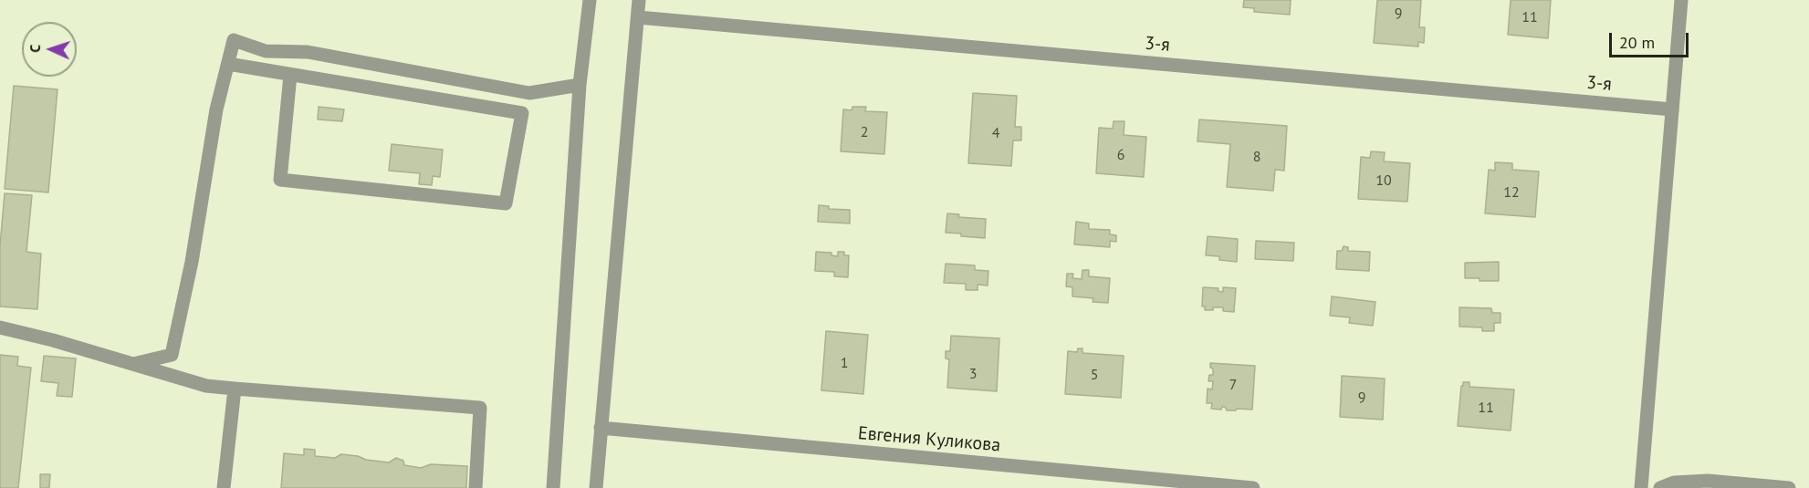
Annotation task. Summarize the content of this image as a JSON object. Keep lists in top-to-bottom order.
{
  "streets": {
    "street": ["3-я", "Евгения Куликова"]
  },
  "house_numbers": [
    "9",
    "11",
    "2",
    "4",
    "6",
    "8",
    "10",
    "12",
    "1",
    "3",
    "5",
    "7",
    "9",
    "11"
  ],
  "scale_bar": "20 m",
  "north": "left"
}
